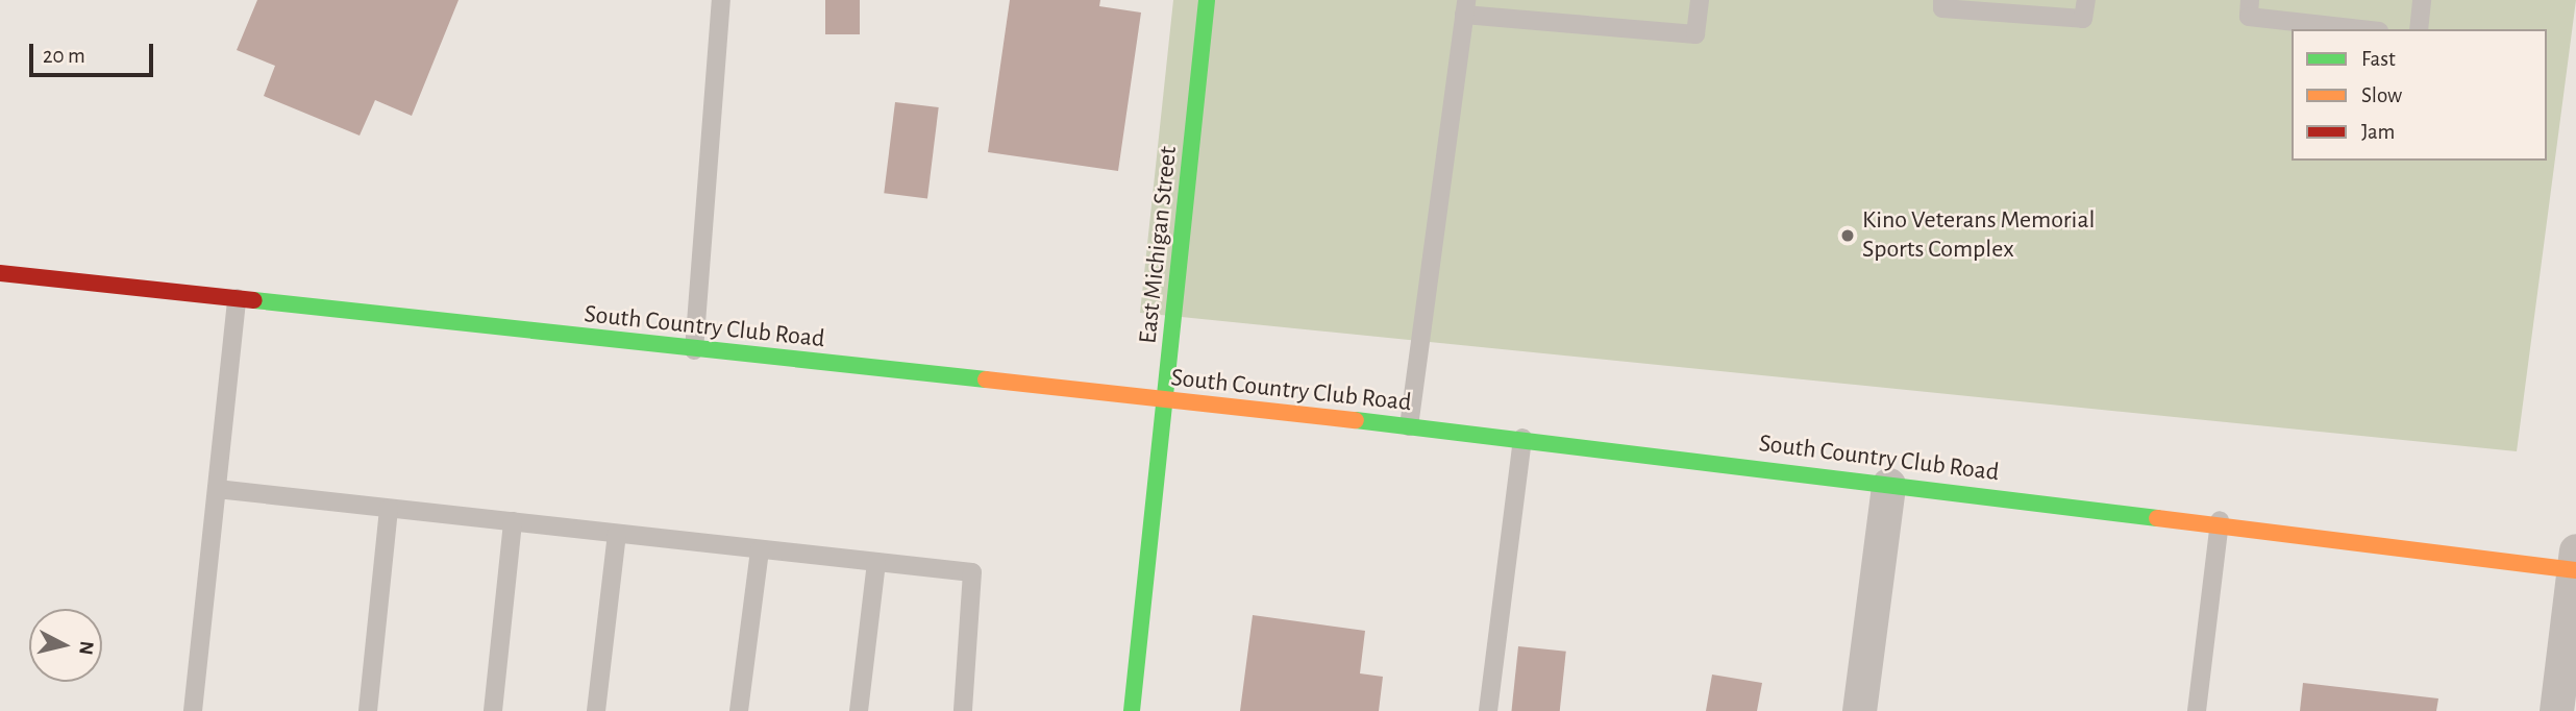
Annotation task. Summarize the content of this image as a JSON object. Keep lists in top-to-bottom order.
{
  "streets": {
    "street": ["East Michigan Street", "South Country Club Road"]
  },
  "crossings": [
    ["East Michigan Street", "South Country Club Road"]
  ],
  "places": ["Kino Veterans Memorial Sports Complex"],
  "legend": ["Fast", "Slow", "Jam"],
  "scale_bar": "20 m",
  "north": "right"
}
